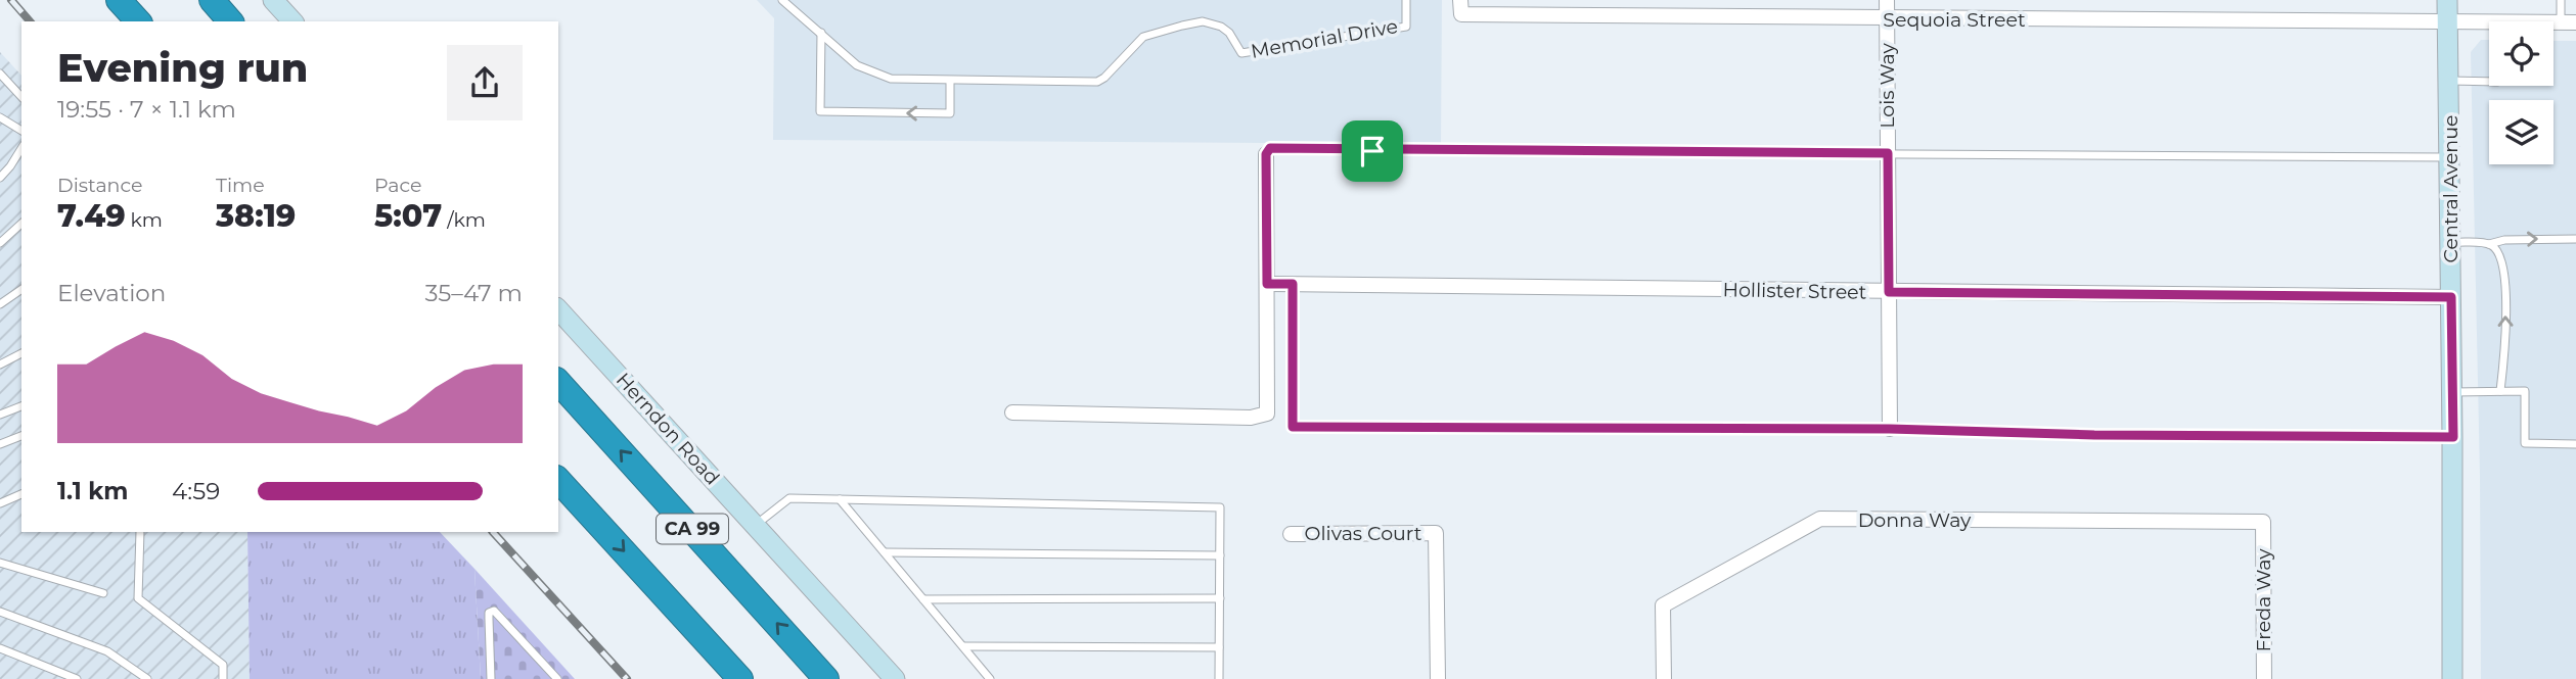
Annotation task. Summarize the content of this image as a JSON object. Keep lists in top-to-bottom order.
{
  "streets": {
    "highway": ["CA 99"],
    "street": [
      "Sequoia Street",
      "Lois Way",
      "Central Avenue",
      "Hollister Street",
      "Herndon Road",
      "Donna Way",
      "Olivas Court",
      "Freda Way"
    ],
    "lane": ["Memorial Drive"]
  },
  "crossings": [
    ["Sequoia Street", "Lois Way"],
    ["Sequoia Street", "Central Avenue"],
    ["Lois Way", "Hollister Street"],
    ["Central Avenue", "Hollister Street"],
    ["Donna Way", "Freda Way"]
  ],
  "page": {
    "heading": ["Evening run", "19:55 · 7 × 1.1 km"],
    "stats": [
      ["Distance", "7.49 km"],
      ["Time", "38:19"],
      ["Pace", "5:07 /km"]
    ],
    "chart": ["Elevation", "35–47 m"],
    "list": [
      {
        "name": "1.1 km",
        "note": "4:59"
      }
    ]
  }
}
